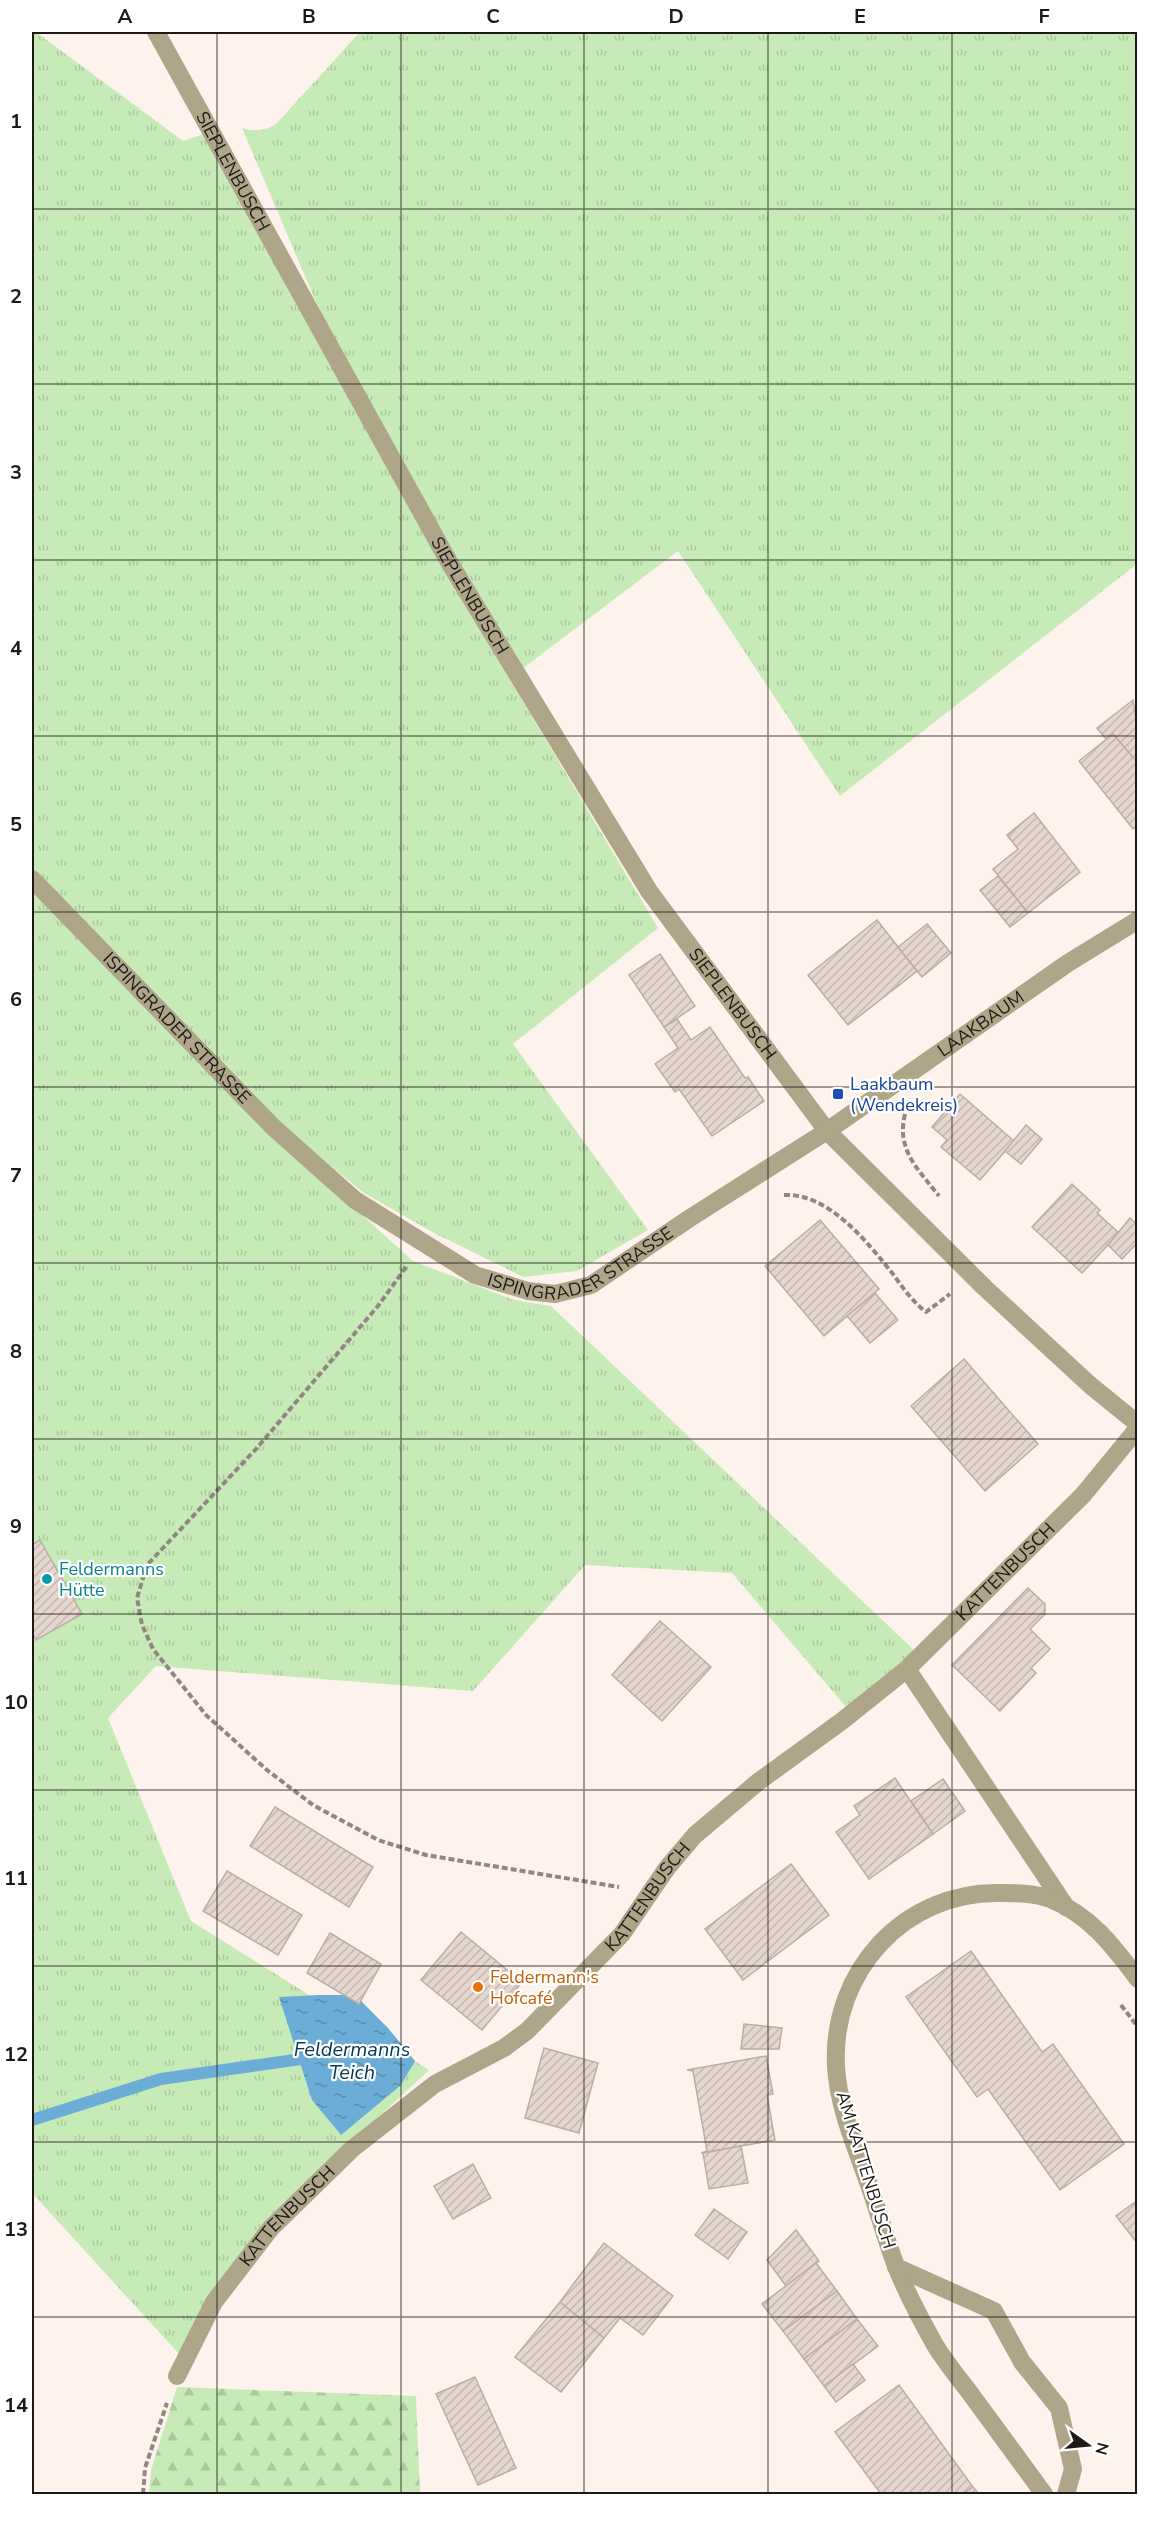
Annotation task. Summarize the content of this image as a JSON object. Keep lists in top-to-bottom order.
{
  "streets": {
    "street": [
      "SIEPLENBUSCH",
      "LAAKBAUM",
      "ISPINGRADER STRASSE",
      "KATTENBUSCH",
      "AM KATTENBUSCH"
    ]
  },
  "crossings": [
    ["SIEPLENBUSCH", "LAAKBAUM"],
    ["SIEPLENBUSCH", "ISPINGRADER STRASSE"],
    ["LAAKBAUM", "ISPINGRADER STRASSE"],
    ["KATTENBUSCH", "AM KATTENBUSCH"]
  ],
  "water": ["Feldermanns Teich"],
  "places": {
    "transit": ["Laakbaum (Wendekreis)"],
    "other": ["Feldermanns Hütte", "Feldermann's Hofcafé"]
  },
  "north": "right",
  "grid": {
    "columns": [
      "A",
      "B",
      "C",
      "D",
      "E",
      "F"
    ],
    "rows": [
      "1",
      "2",
      "3",
      "4",
      "5",
      "6",
      "7",
      "8",
      "9",
      "10",
      "11",
      "12",
      "13",
      "14"
    ]
  }
}
